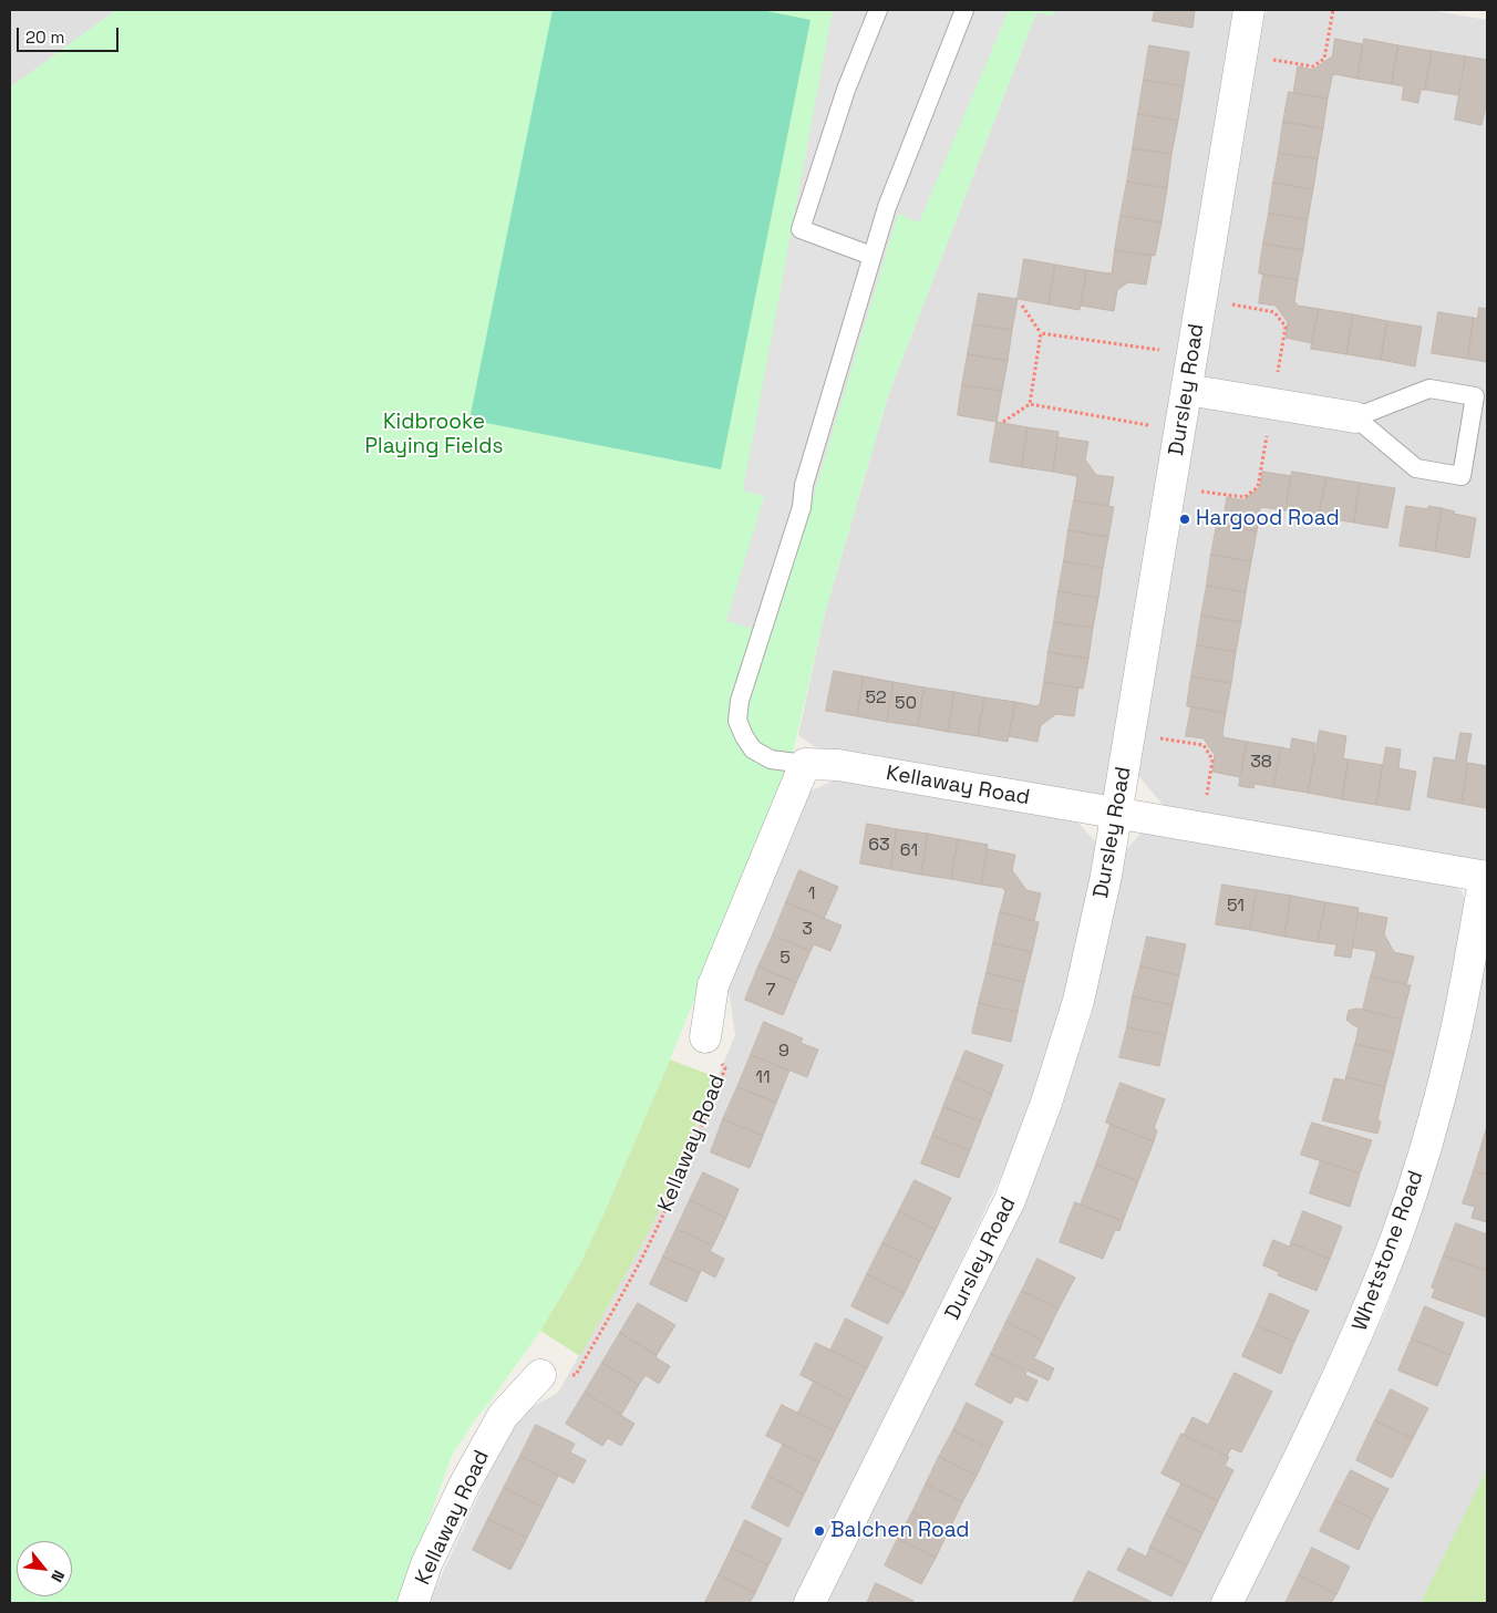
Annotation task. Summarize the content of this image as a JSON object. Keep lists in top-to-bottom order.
{
  "streets": {
    "street": ["Dursley Road", "Kellaway Road", "Whetstone Road"]
  },
  "crossings": [
    ["Dursley Road", "Kellaway Road"]
  ],
  "parks": ["Kidbrooke Playing Fields"],
  "places": ["Hargood Road", "Balchen Road"],
  "house_numbers": [
    "52",
    "50",
    "38",
    "63",
    "61",
    "1",
    "51",
    "3",
    "5",
    "7",
    "9",
    "11"
  ],
  "scale_bar": "20 m",
  "north": "bottom right"
}
